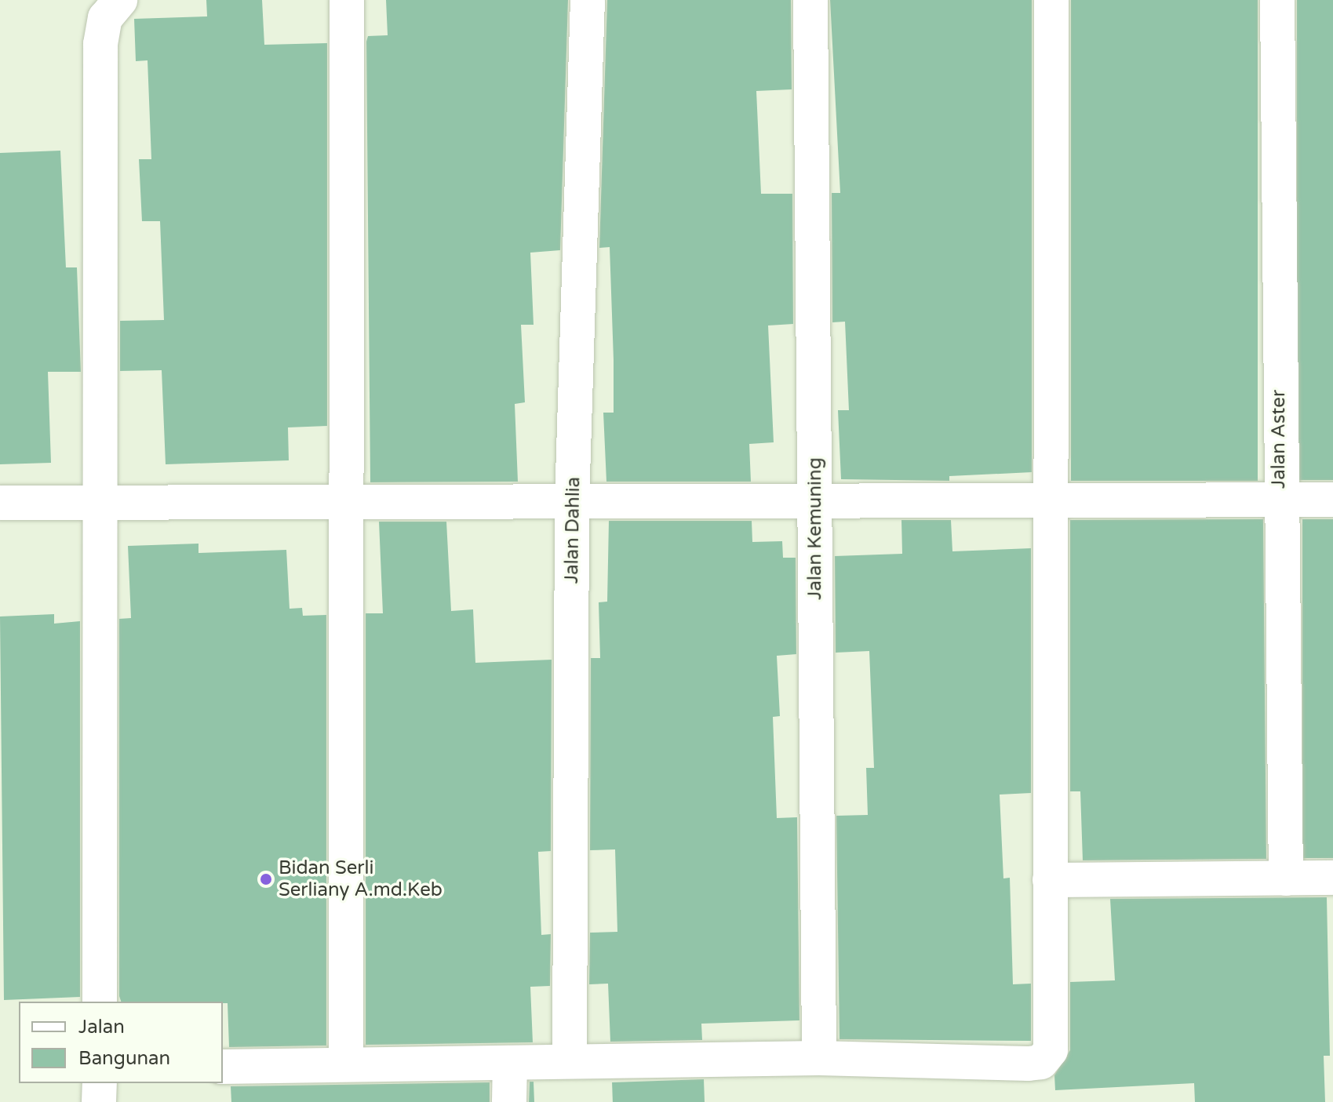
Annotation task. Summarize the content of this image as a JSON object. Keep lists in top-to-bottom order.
{
  "streets": {
    "street": ["Jalan Aster", "Jalan Kemuning", "Jalan Dahlia"]
  },
  "places": ["Bidan Serli Serliany A.md.Keb"],
  "legend": ["Jalan", "Bangunan"]
}
